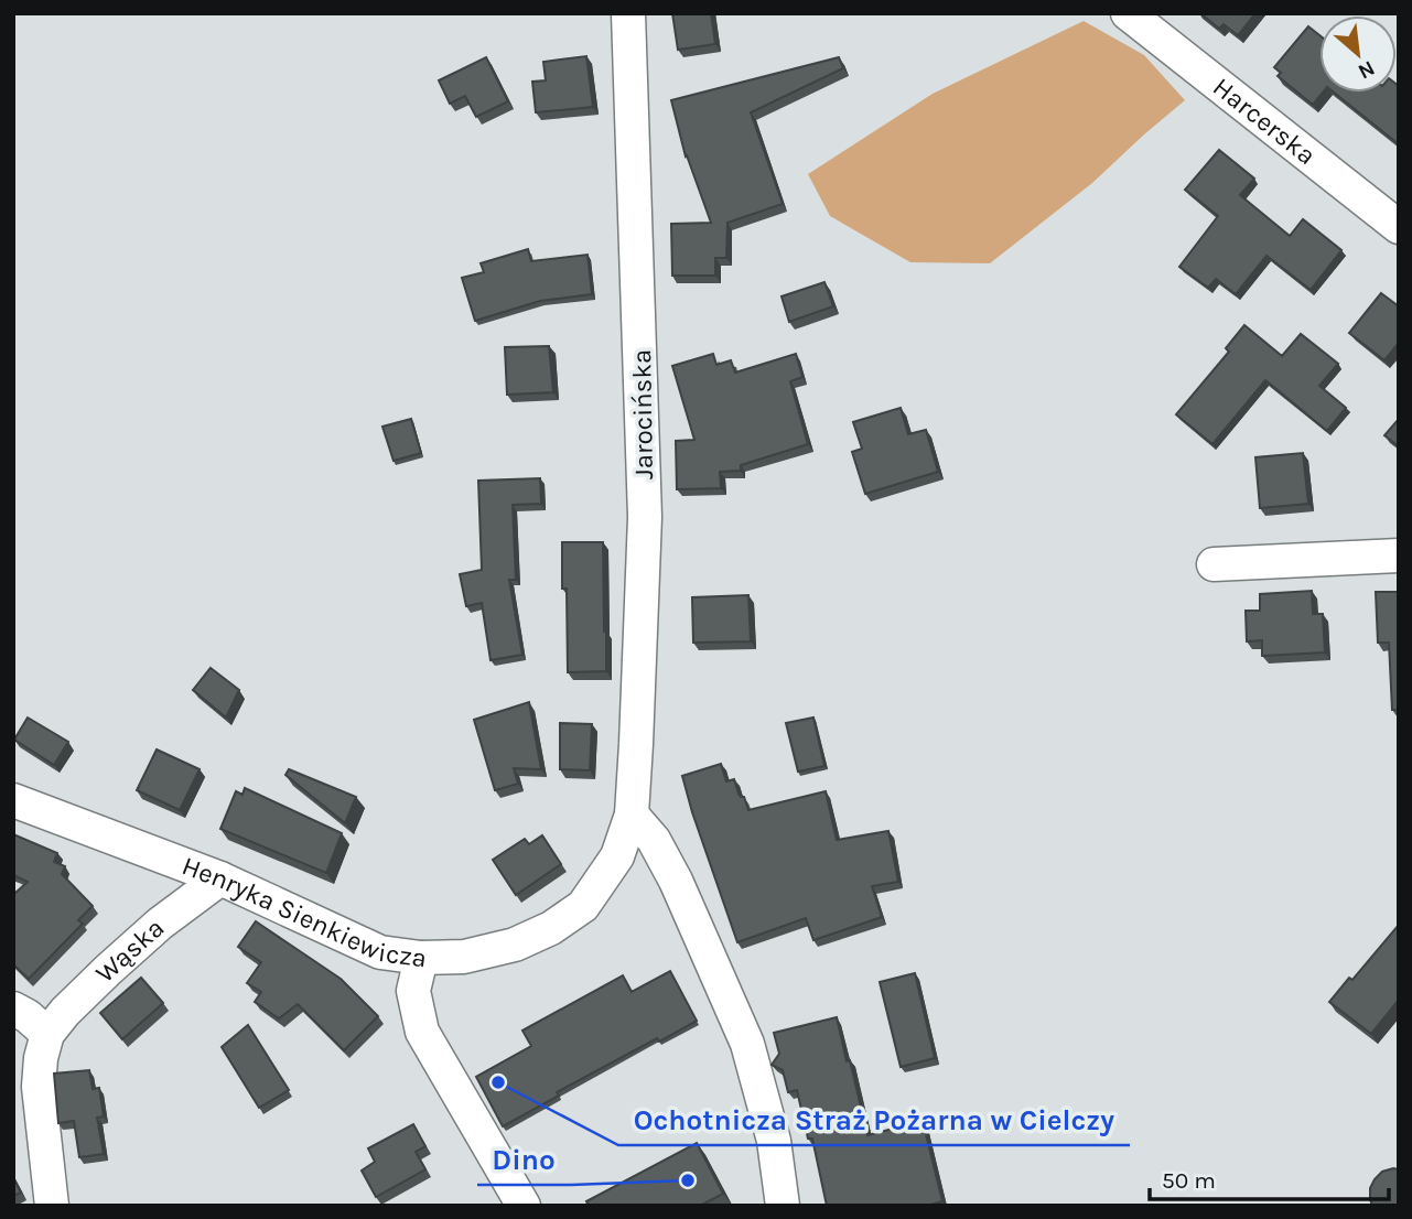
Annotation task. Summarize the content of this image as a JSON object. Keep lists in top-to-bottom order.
{
  "streets": {
    "street": [
      "Harcerska",
      "Jarocińska",
      "Henryka Sienkiewicza",
      "Wąska"
    ]
  },
  "crossings": [
    ["Jarocińska", "Henryka Sienkiewicza"],
    ["Henryka Sienkiewicza", "Wąska"]
  ],
  "places": ["Ochotnicza Straż Pożarna w Cielczy", "Dino"],
  "scale_bar": "50 m",
  "north": "bottom right"
}
